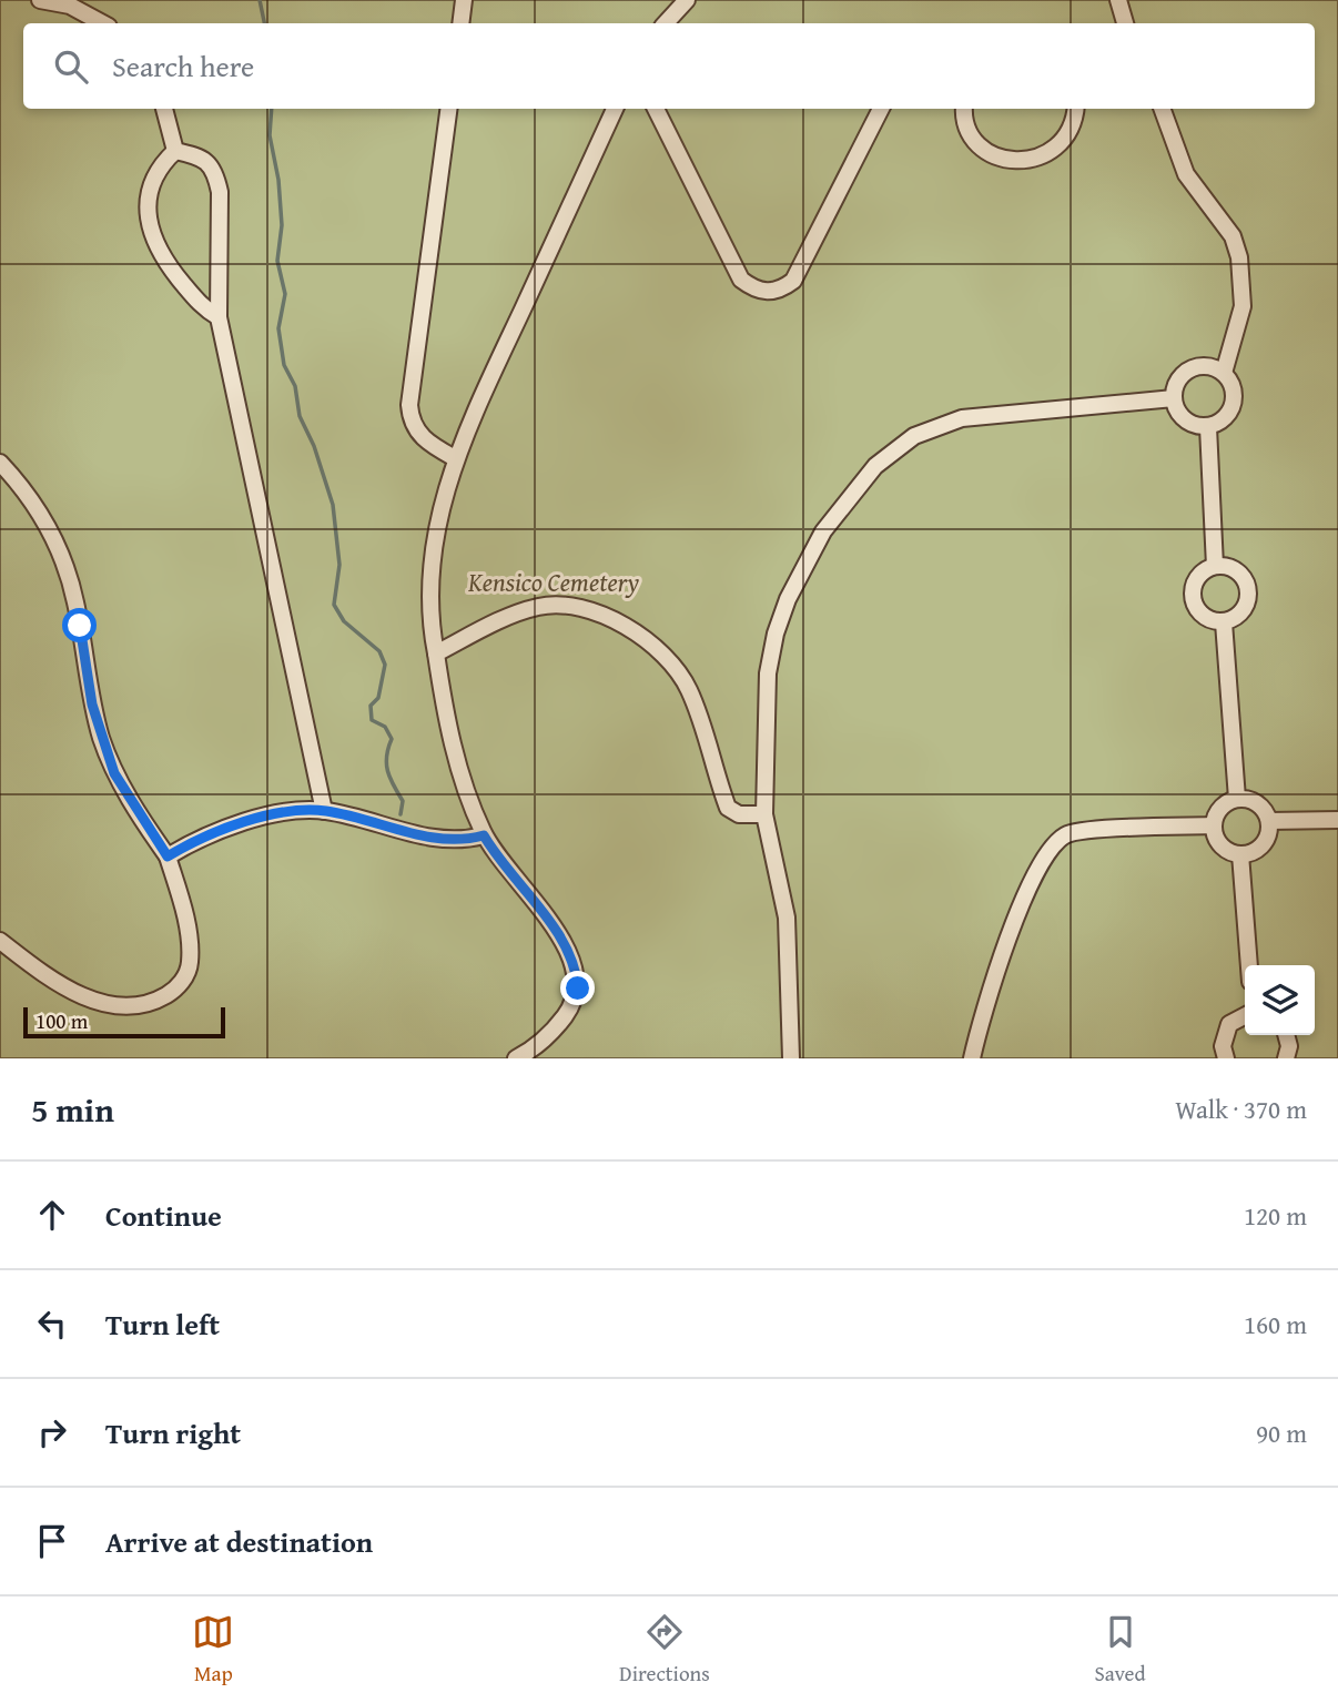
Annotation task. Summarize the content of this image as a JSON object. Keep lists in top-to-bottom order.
{
  "parks": ["Kensico Cemetery"],
  "scale_bar": "100 m",
  "page": {
    "search": "Search here",
    "scale": "100 m",
    "heading": ["5 min", "Walk · 370 m"],
    "list": [
      ["Continue", "120 m"],
      ["Turn left", "160 m"],
      ["Turn right", "90 m"],
      "Arrive at destination"
    ],
    "nav": ["Map", "Directions", "Saved"]
  }
}
